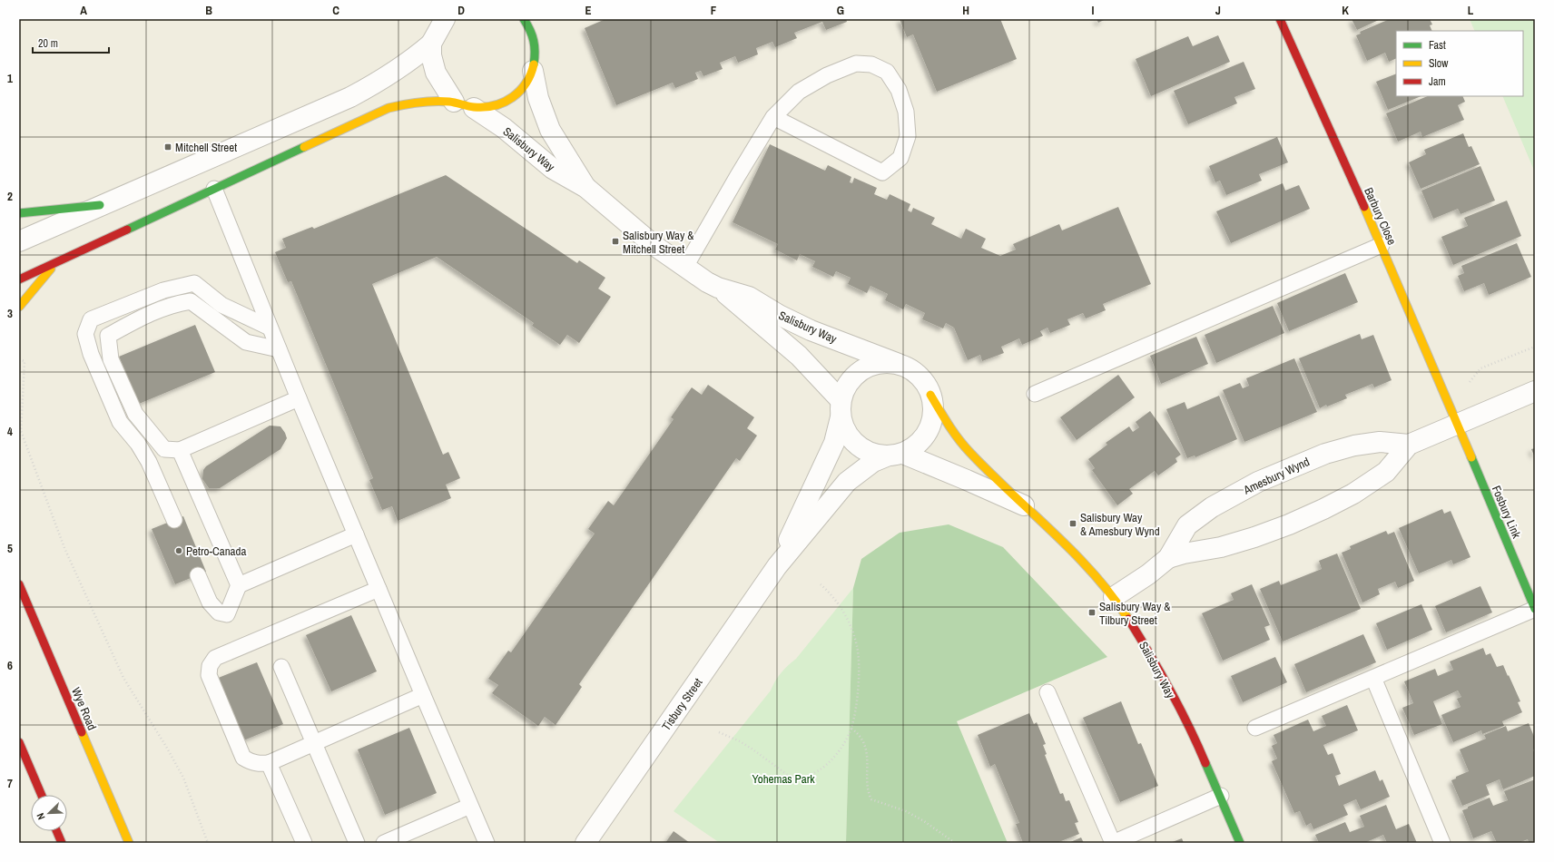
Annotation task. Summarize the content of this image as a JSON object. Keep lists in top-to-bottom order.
{
  "streets": {
    "street": [
      "Salisbury Way",
      "Barbury Close",
      "Amesbury Wynd",
      "Fosbury Link",
      "Tisbury Street",
      "Wye Road"
    ]
  },
  "crossings": [
    ["Salisbury Way", "Amesbury Wynd"],
    ["Salisbury Way", "Tisbury Street"],
    ["Barbury Close", "Amesbury Wynd"],
    ["Barbury Close", "Fosbury Link"],
    ["Amesbury Wynd", "Fosbury Link"]
  ],
  "parks": ["Yohemas Park"],
  "places": {
    "transit": [
      "Mitchell Street",
      "Salisbury Way & Mitchell Street",
      "Salisbury Way & Amesbury Wynd",
      "Salisbury Way & Tilbury Street"
    ],
    "other": ["Petro-Canada"]
  },
  "legend": ["Fast", "Slow", "Jam"],
  "scale_bar": "20 m",
  "north": "bottom left",
  "grid": {
    "columns": [
      "A",
      "B",
      "C",
      "D",
      "E",
      "F",
      "G",
      "H",
      "I",
      "J",
      "K",
      "L"
    ],
    "rows": [
      "1",
      "2",
      "3",
      "4",
      "5",
      "6",
      "7"
    ]
  }
}
